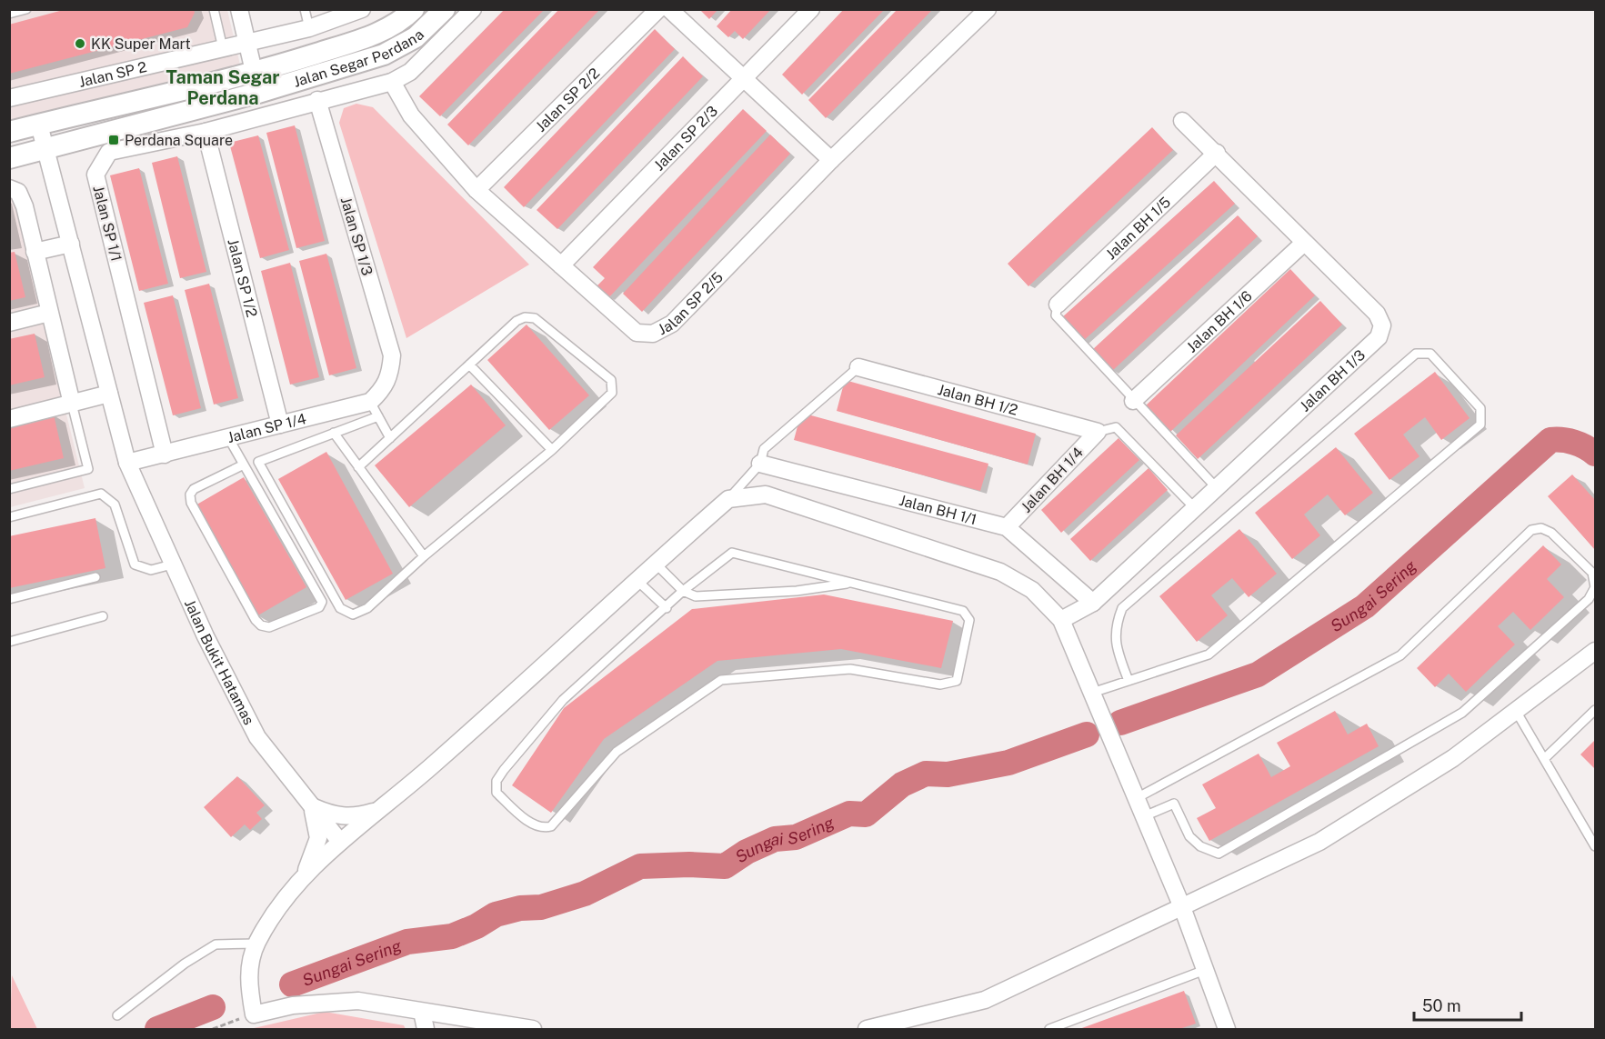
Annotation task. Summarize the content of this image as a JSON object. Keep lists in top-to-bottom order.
{
  "streets": {
    "street": [
      "Jalan Segar Perdana",
      "Jalan SP 2",
      "Jalan SP 2/2",
      "Jalan SP 2/3",
      "Jalan SP 1/1",
      "Jalan BH 1/5",
      "Jalan SP 1/3",
      "Jalan SP 1/2",
      "Jalan SP 2/5",
      "Jalan BH 1/6",
      "Jalan BH 1/3",
      "Jalan BH 1/2",
      "Jalan SP 1/4",
      "Jalan BH 1/4",
      "Jalan BH 1/1",
      "Jalan Bukit Hatamas"
    ]
  },
  "crossings": [
    ["Jalan SP 2/2", "Jalan SP 2/5"],
    ["Jalan SP 2/3", "Jalan SP 2/5"],
    ["Jalan SP 1/1", "Jalan SP 1/3"],
    ["Jalan SP 1/1", "Jalan SP 1/2"],
    ["Jalan SP 1/1", "Jalan SP 2/5"],
    ["Jalan SP 1/1", "Jalan SP 1/4"],
    ["Jalan BH 1/5", "Jalan BH 1/3"],
    ["Jalan SP 1/3", "Jalan SP 1/4"],
    ["Jalan SP 1/2", "Jalan SP 1/4"],
    ["Jalan BH 1/6", "Jalan BH 1/3"],
    ["Jalan BH 1/3", "Jalan BH 1/1"],
    ["Jalan BH 1/2", "Jalan BH 1/4"],
    ["Jalan SP 1/4", "Jalan Bukit Hatamas"],
    ["Jalan BH 1/4", "Jalan BH 1/1"]
  ],
  "districts": ["Taman Segar Perdana"],
  "water": ["Sungai Sering"],
  "places": {
    "other": ["KK Super Mart"],
    "transit": ["Perdana Square"]
  },
  "scale_bar": "50 m"
}
